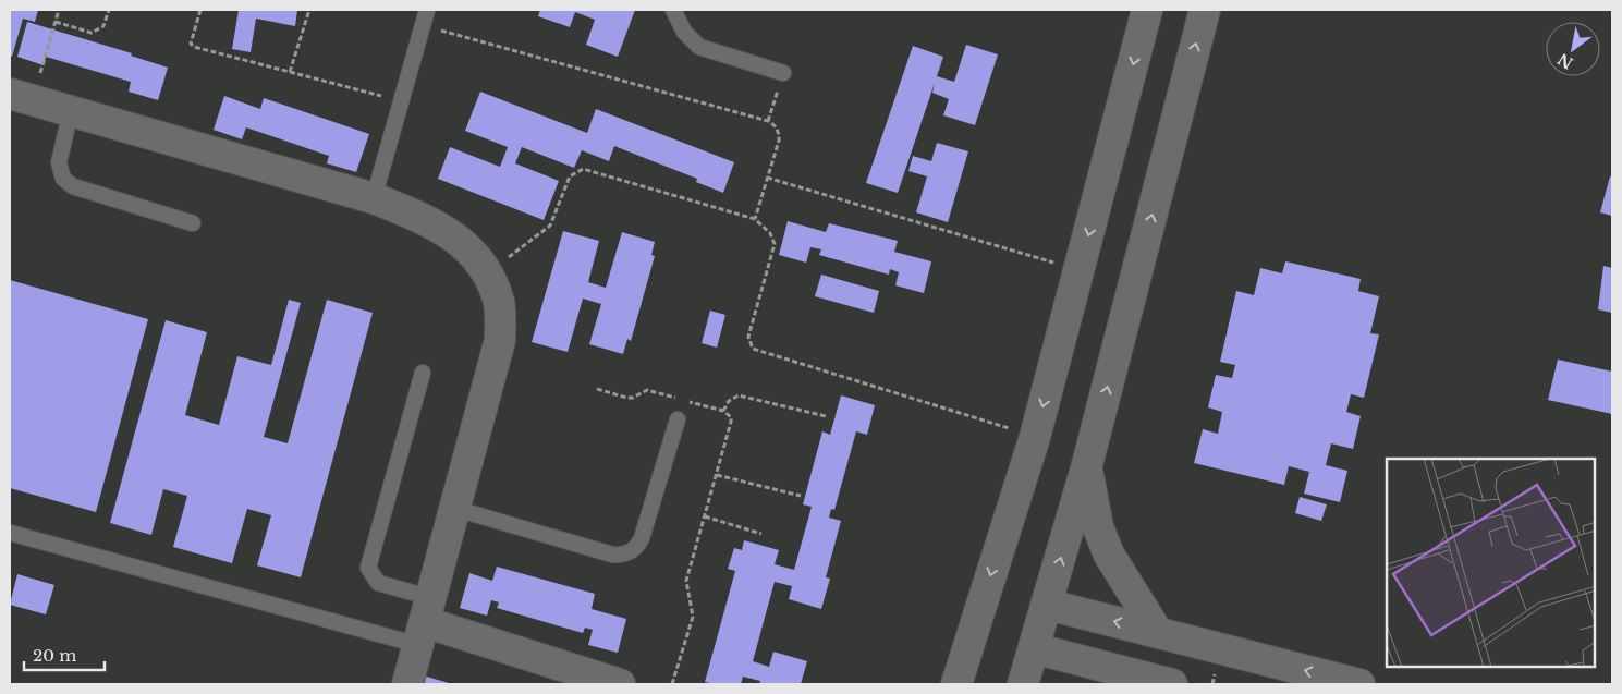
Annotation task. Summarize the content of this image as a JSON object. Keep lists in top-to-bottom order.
{
  "scale_bar": "20 m",
  "north": "bottom left"
}
